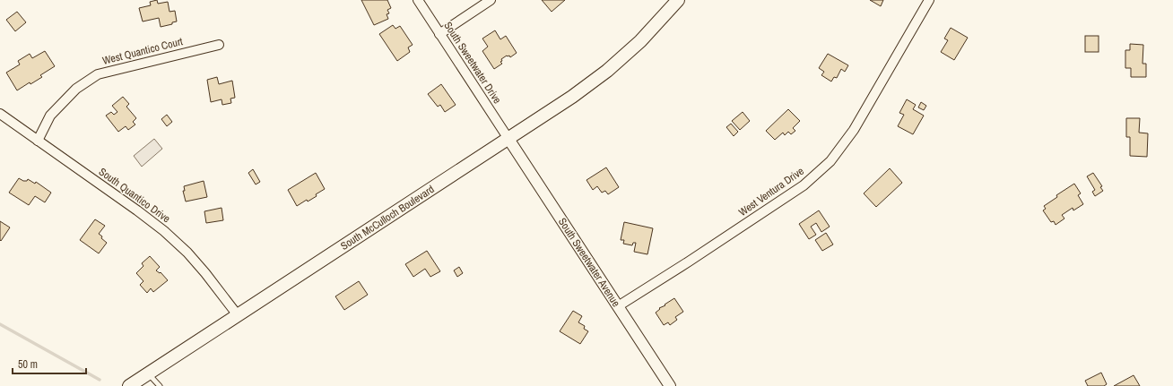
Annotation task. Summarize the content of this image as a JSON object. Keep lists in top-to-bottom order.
{
  "streets": {
    "main road": ["South McCulloch Boulevard"],
    "street": [
      "West Quantico Court",
      "South Sweetwater Drive",
      "West Ventura Drive",
      "South Quantico Drive",
      "South Sweetwater Avenue"
    ]
  },
  "crossings": [
    ["West Quantico Court", "South Quantico Drive"],
    ["South Sweetwater Drive", "South McCulloch Boulevard"],
    ["South Sweetwater Drive", "South Sweetwater Avenue"],
    ["West Ventura Drive", "South Sweetwater Avenue"],
    ["South Quantico Drive", "South McCulloch Boulevard"],
    ["South McCulloch Boulevard", "South Sweetwater Avenue"]
  ],
  "scale_bar": "50 m"
}
